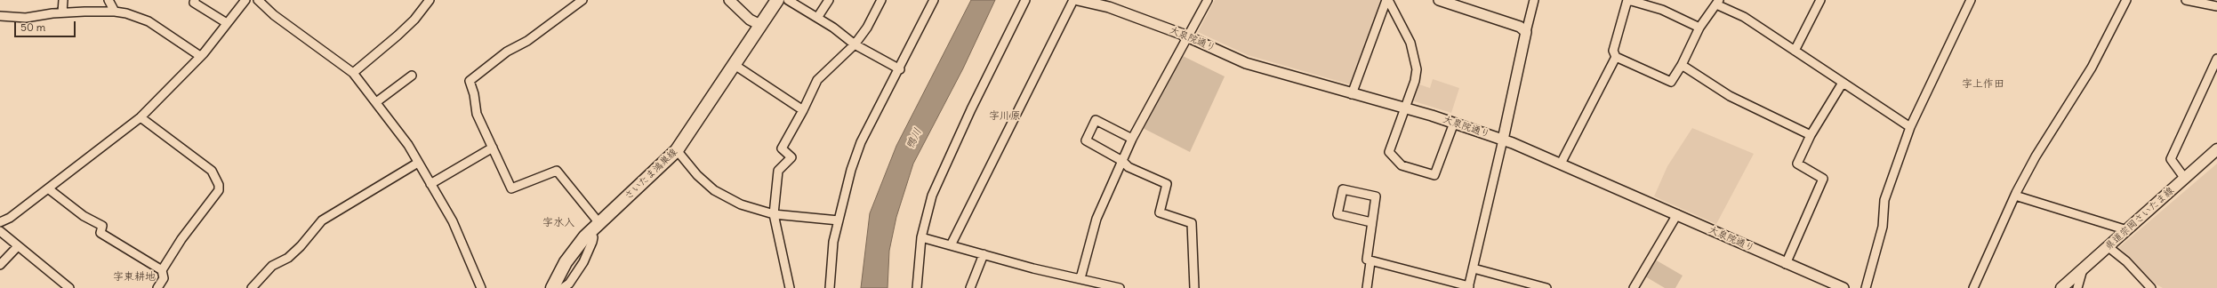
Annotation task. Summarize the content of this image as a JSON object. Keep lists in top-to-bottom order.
{
  "streets": {
    "main road": ["さいたま鴻巣線", "県道宗岡さいたま線"],
    "street": ["大泉院通り"]
  },
  "districts": [
    "字上作田",
    "字川原",
    "字水入",
    "字東耕地"
  ],
  "water": ["鴨川"],
  "scale_bar": "50 m"
}
